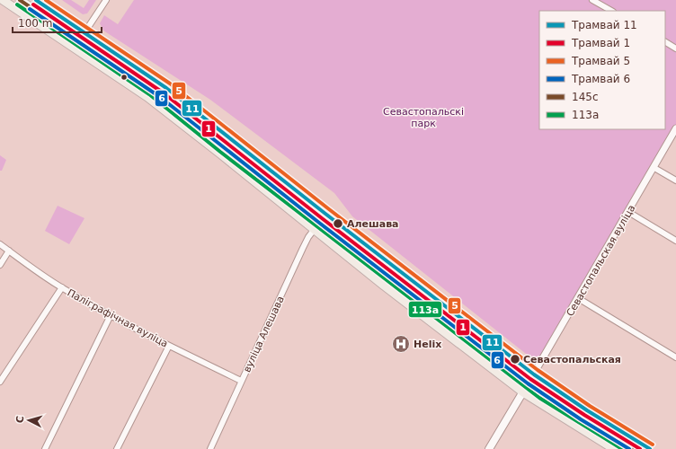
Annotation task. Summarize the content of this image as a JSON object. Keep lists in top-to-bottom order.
{
  "streets": {
    "main road": ["Севастопальская вуліца"],
    "street": ["Паліграфічная вуліца", "вуліца Алешава"]
  },
  "crossings": [
    ["Паліграфічная вуліца", "вуліца Алешава"]
  ],
  "parks": ["Севастопальскі парк"],
  "places": {
    "other": ["Алешава", "Севастопальская"],
    "hospital": ["Helix"]
  },
  "lines": [
    "tram line 11",
    "tram line 5",
    "transit line 145с",
    "tram line 1",
    "transit line 113а",
    "tram line 6"
  ],
  "legend": [
    "Трамвай 11",
    "Трамвай 1",
    "Трамвай 5",
    "Трамвай 6",
    "145с",
    "113а"
  ],
  "scale_bar": "100 m",
  "north": "left"
}
